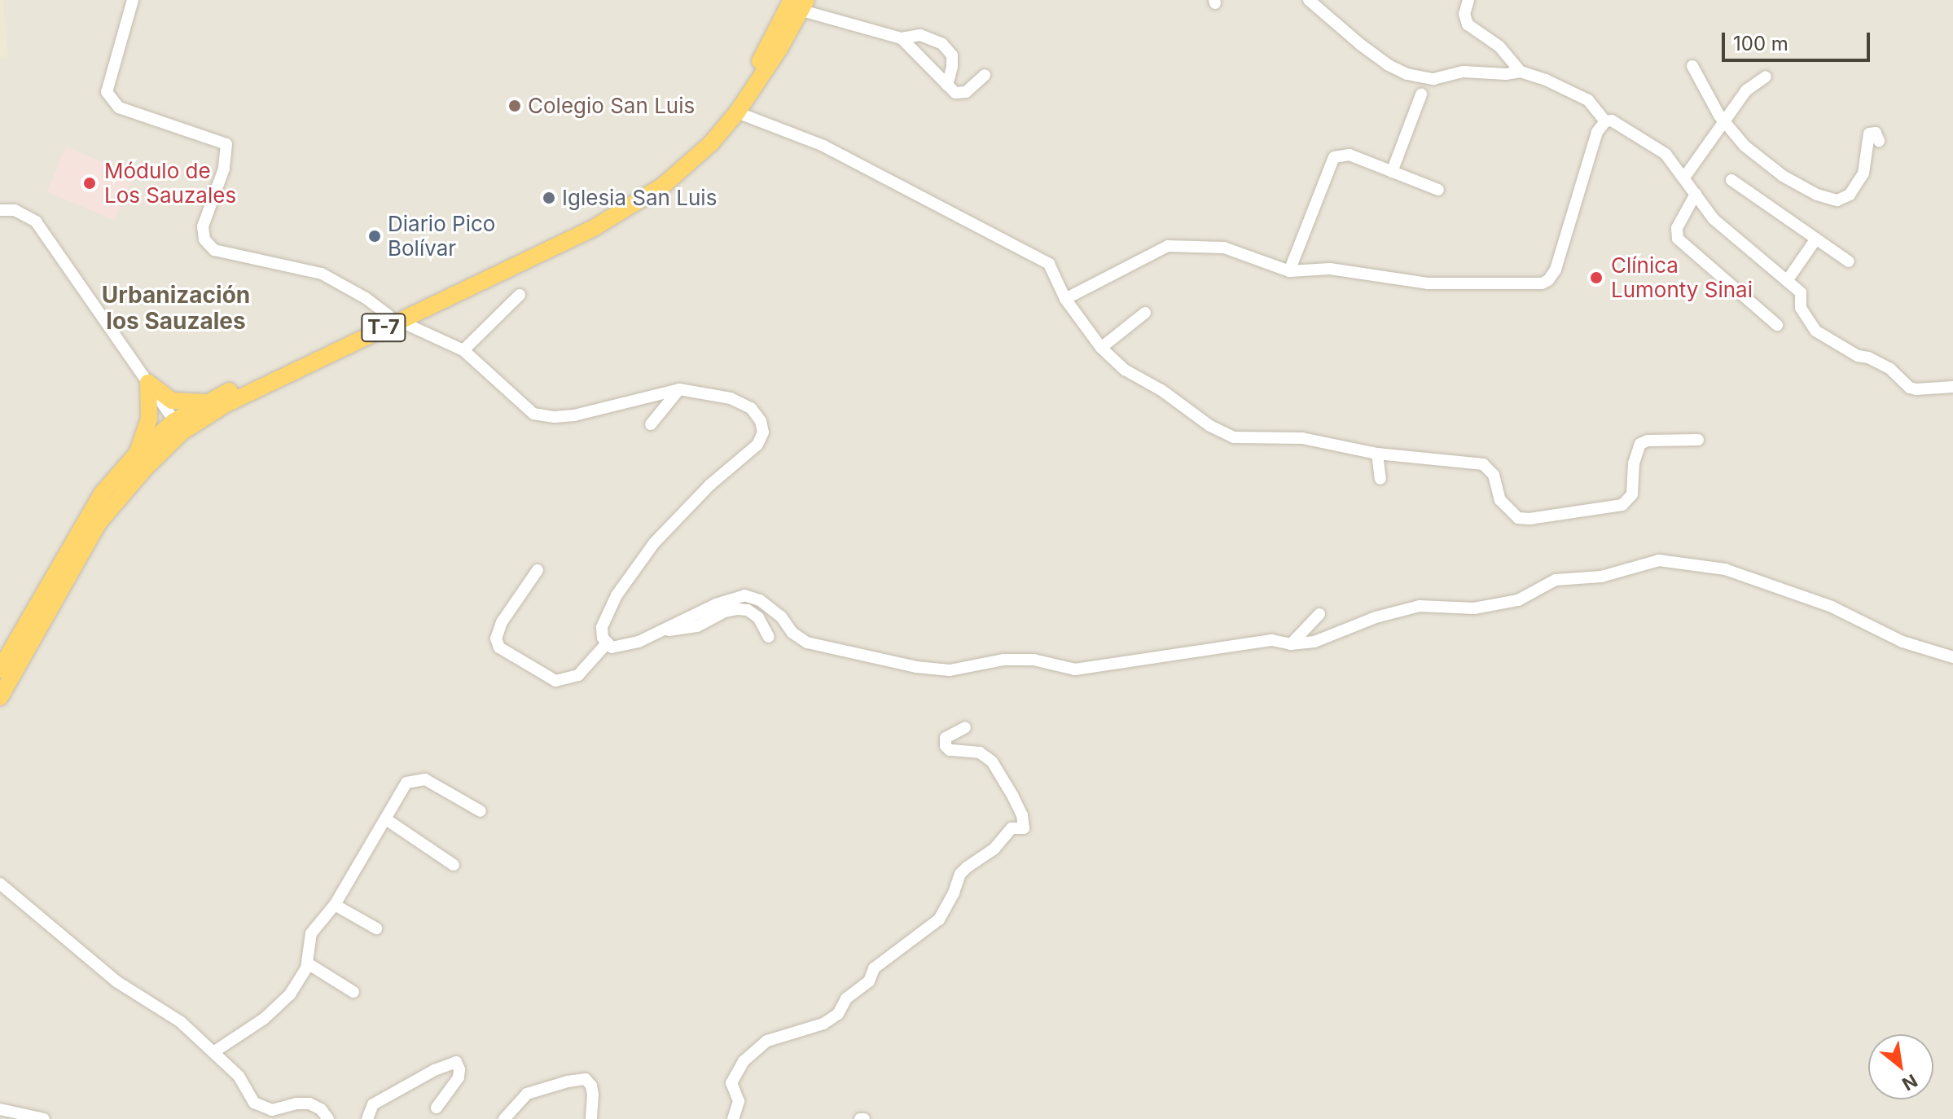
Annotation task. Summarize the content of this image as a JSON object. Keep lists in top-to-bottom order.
{
  "streets": {
    "highway": ["T-7"]
  },
  "districts": ["Urbanización los Sauzales"],
  "places": [
    "Colegio San Luis",
    "Módulo de Los Sauzales",
    "Iglesia San Luis",
    "Diario Pico Bolívar",
    "Clínica Lumonty Sinai"
  ],
  "scale_bar": "100 m",
  "north": "bottom right"
}
